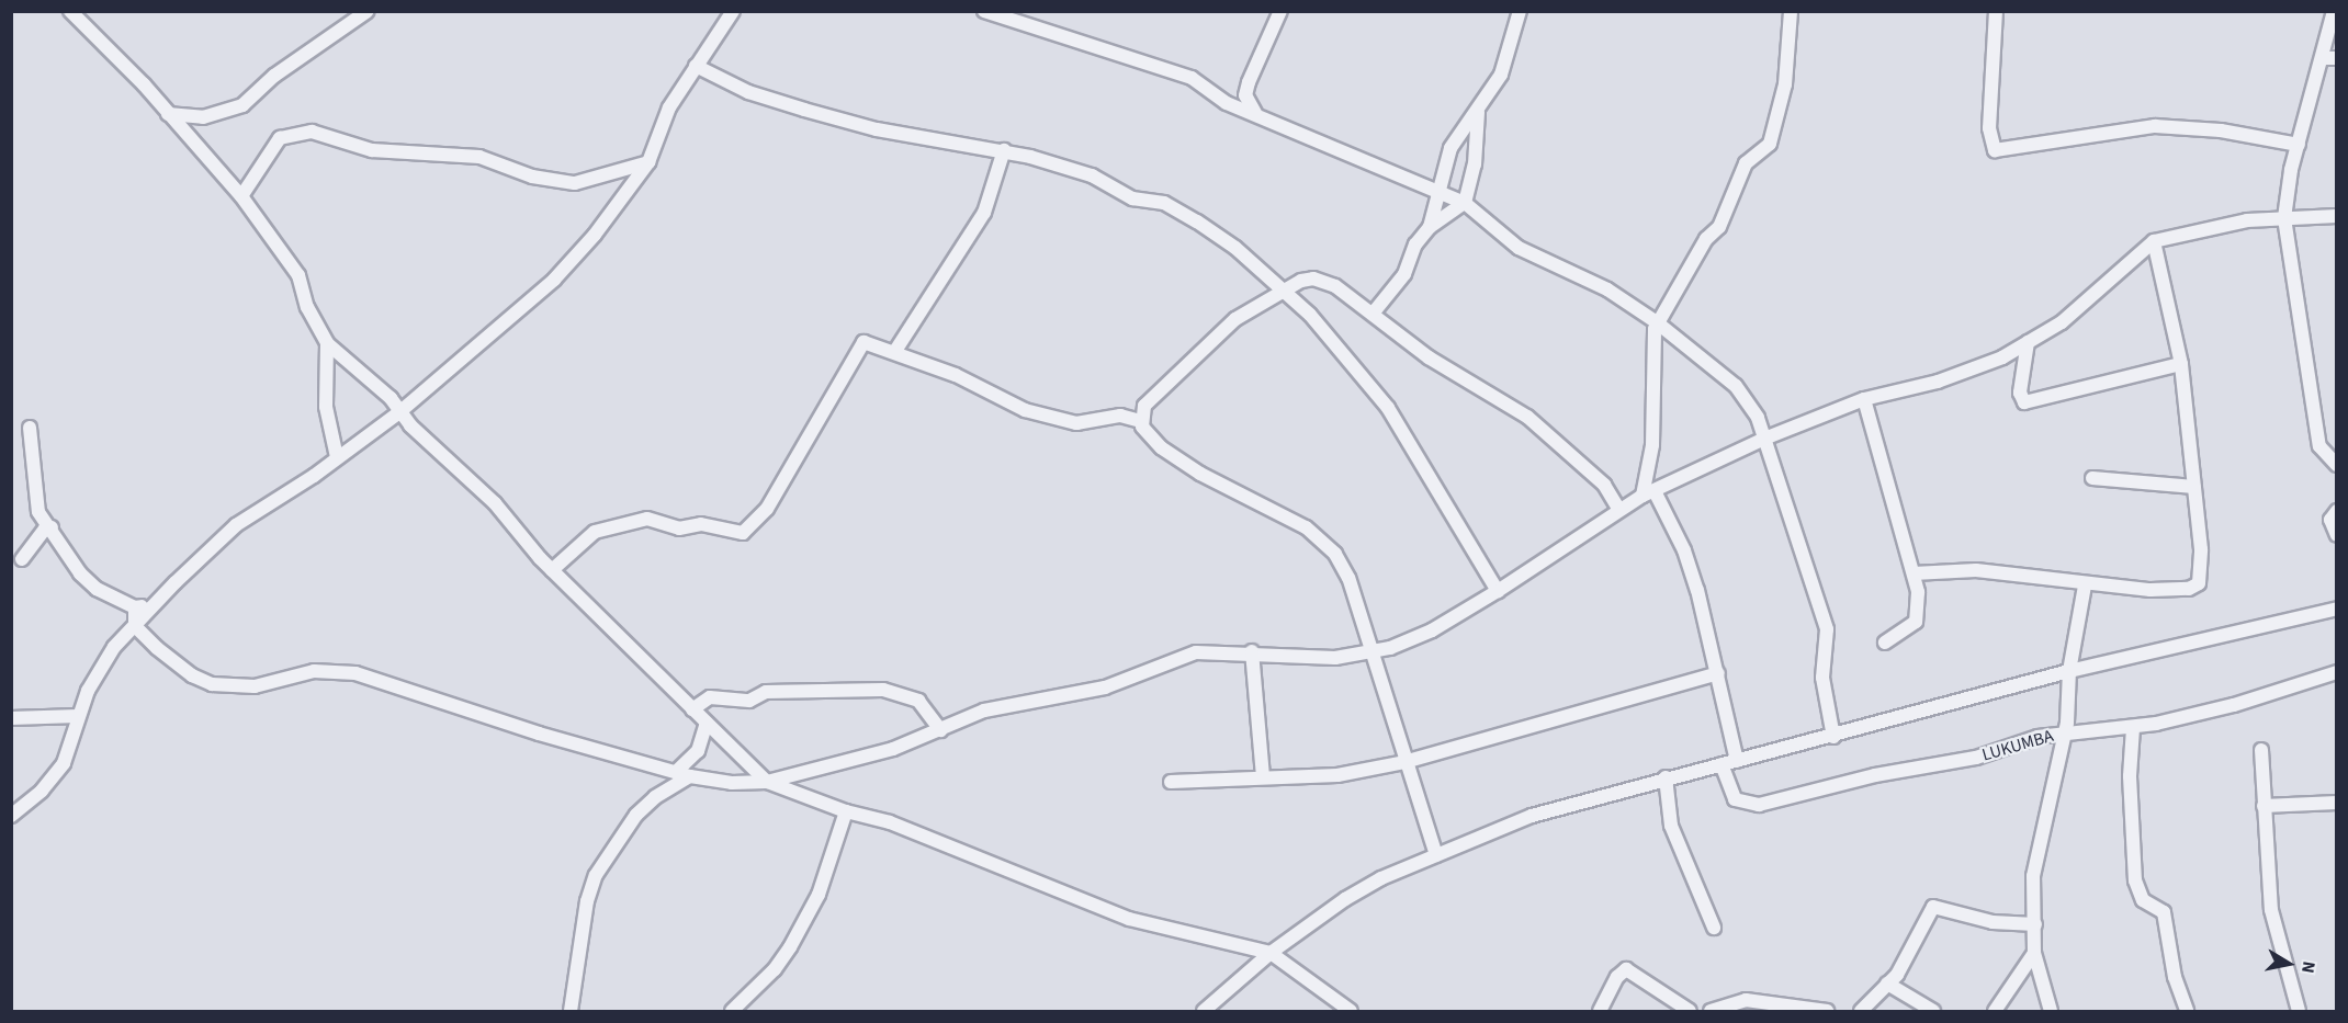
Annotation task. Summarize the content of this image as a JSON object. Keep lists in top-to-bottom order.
{
  "streets": {
    "street": ["LUKUMBA"]
  },
  "north": "right"
}
